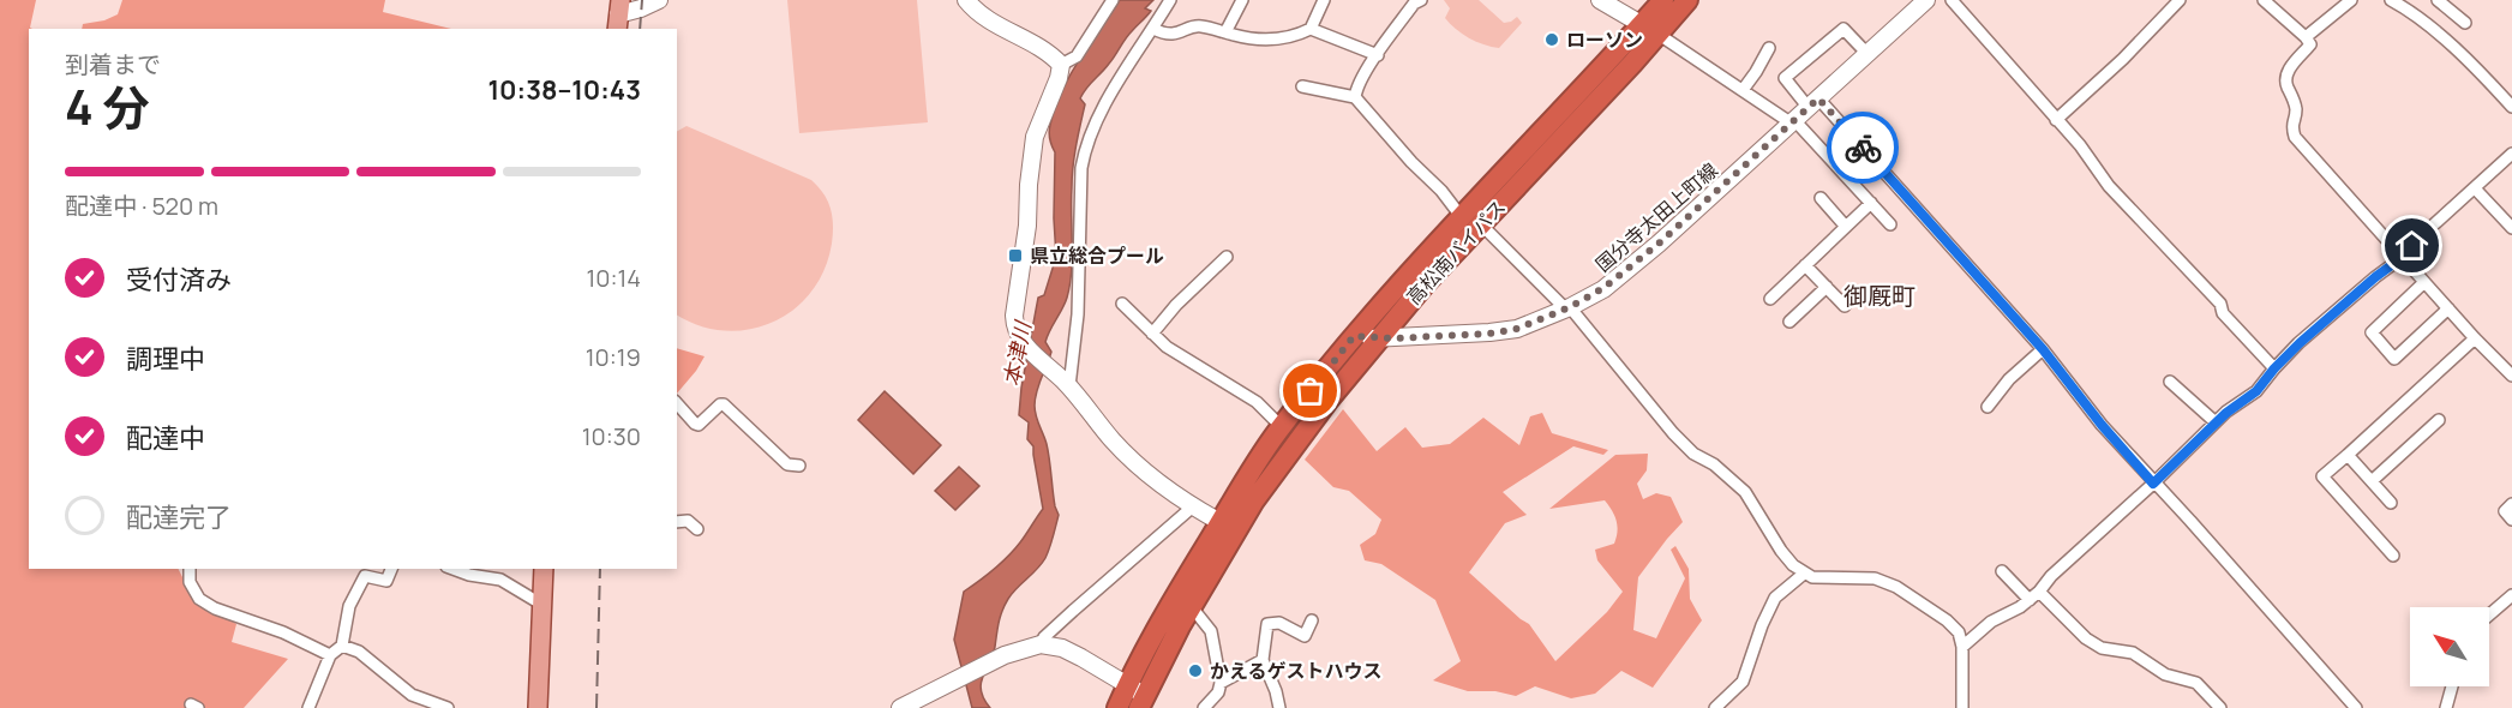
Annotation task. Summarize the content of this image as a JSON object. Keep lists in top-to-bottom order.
{
  "streets": {
    "highway": ["高松南バイパス"],
    "main road": ["国分寺太田上町線"]
  },
  "crossings": [
    ["国分寺太田上町線", "高松南バイパス"]
  ],
  "districts": ["御厩町"],
  "water": ["本津川"],
  "places": {
    "other": ["ローソン", "かえるゲストハウス"],
    "transit": ["県立総合プール"]
  },
  "north": "top left",
  "page": {
    "heading": ["4 分", "到着まで", "10:38–10:43"],
    "bar": "配達中 · 520 m",
    "list": [
      ["受付済み", "10:14"],
      ["調理中", "10:19"],
      ["配達中", "10:30"],
      "配達完了"
    ]
  }
}
